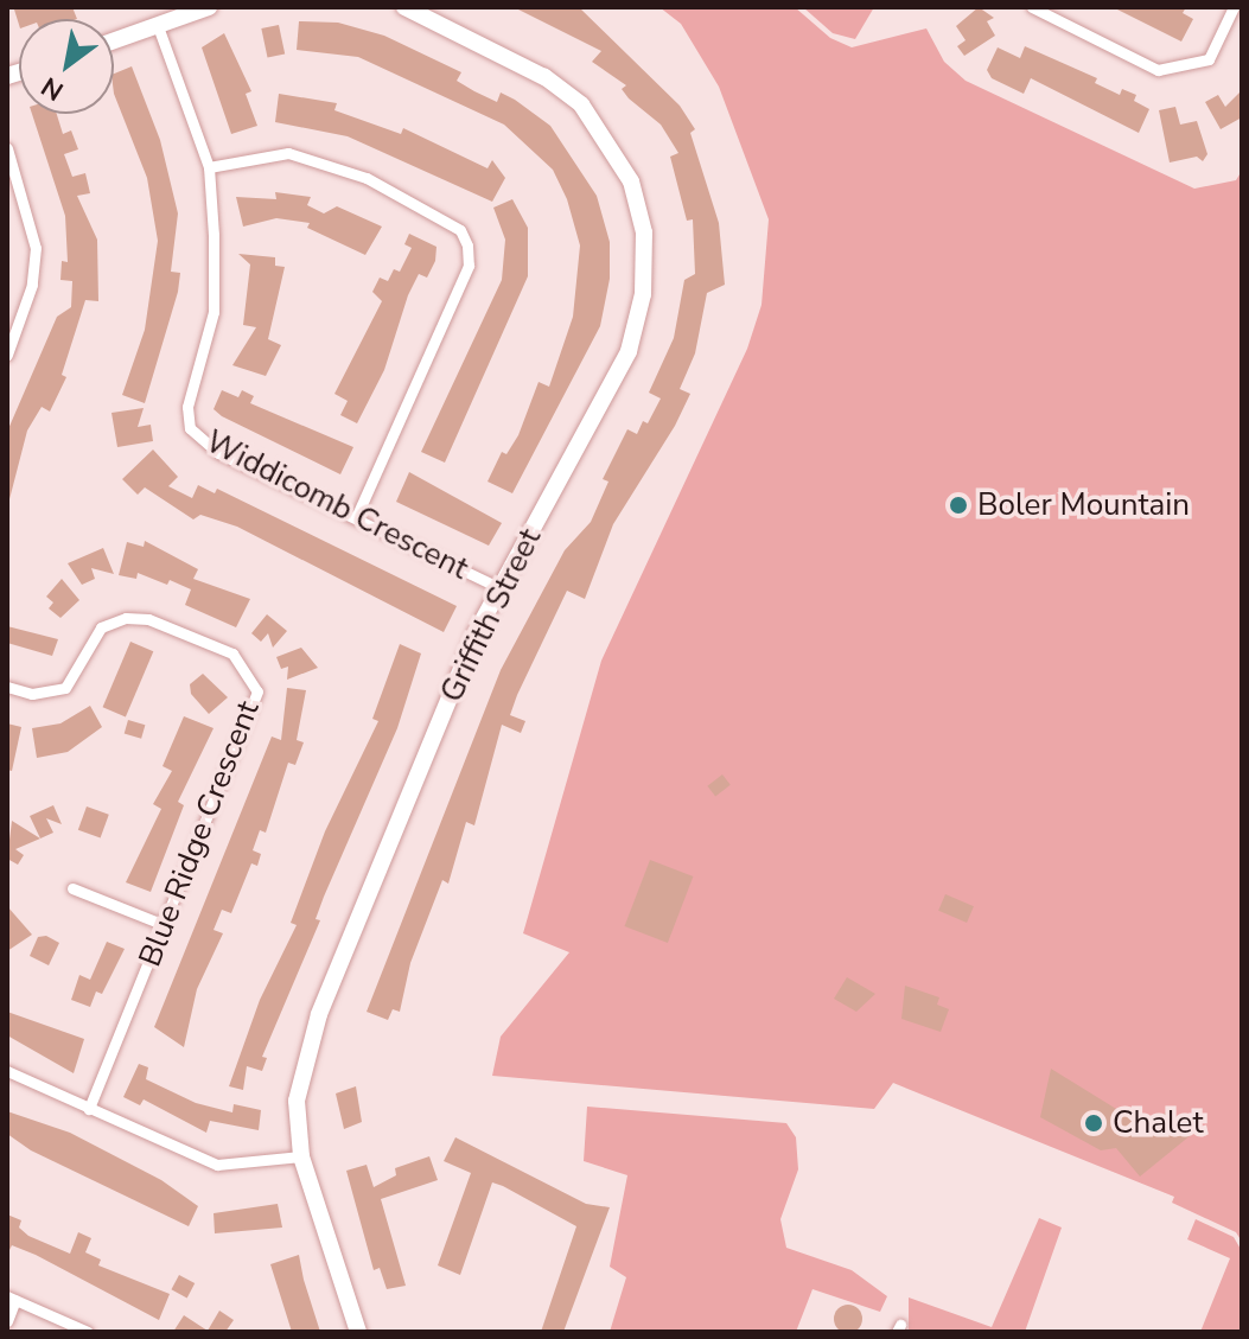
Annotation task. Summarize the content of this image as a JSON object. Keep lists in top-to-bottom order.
{
  "streets": {
    "street": ["Widdicomb Crescent", "Griffith Street", "Blue Ridge Crescent"]
  },
  "crossings": [
    ["Widdicomb Crescent", "Griffith Street"]
  ],
  "places": ["Boler Mountain", "Chalet"],
  "north": "bottom left"
}
